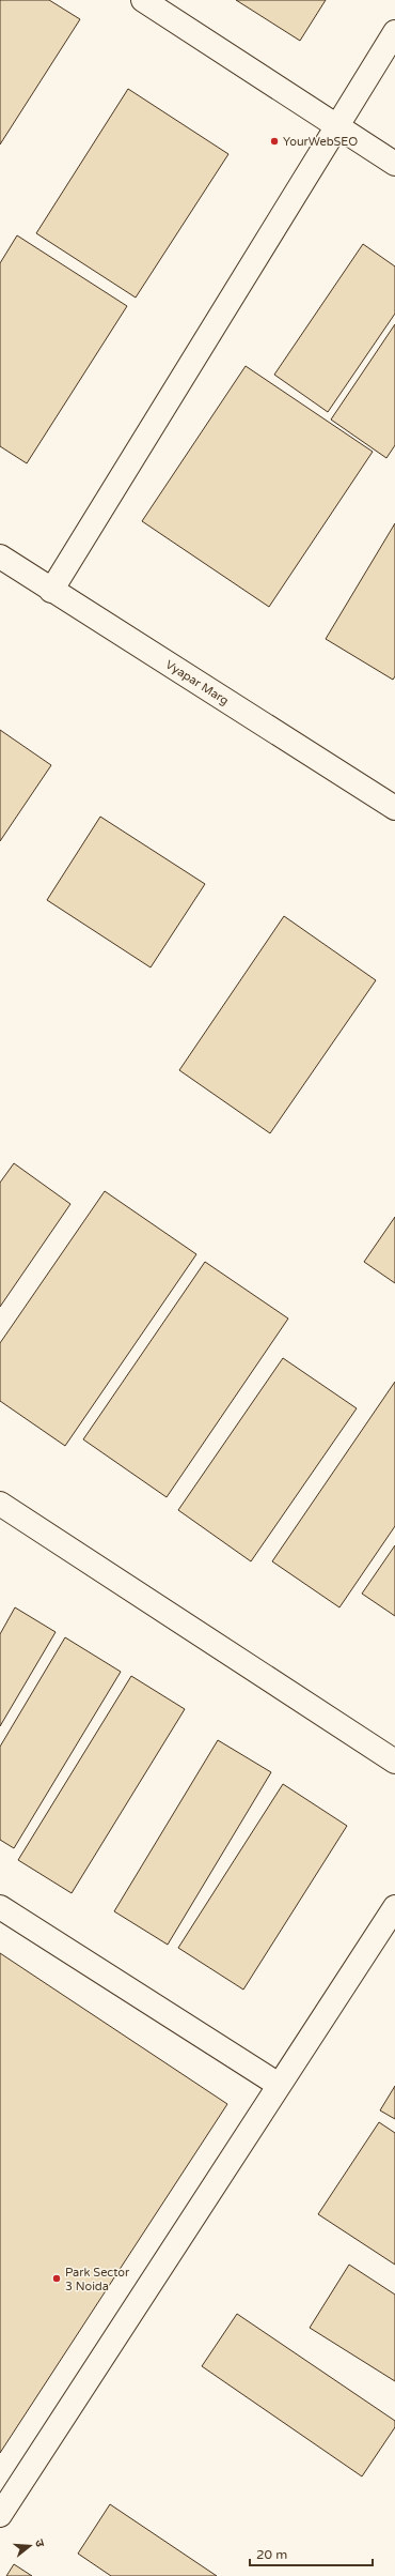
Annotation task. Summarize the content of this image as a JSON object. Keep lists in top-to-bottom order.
{
  "streets": {
    "street": ["Vyapar Marg"]
  },
  "places": ["YourWebSEO", "Park Sector 3 Noida"],
  "scale_bar": "20 m",
  "north": "right"
}
